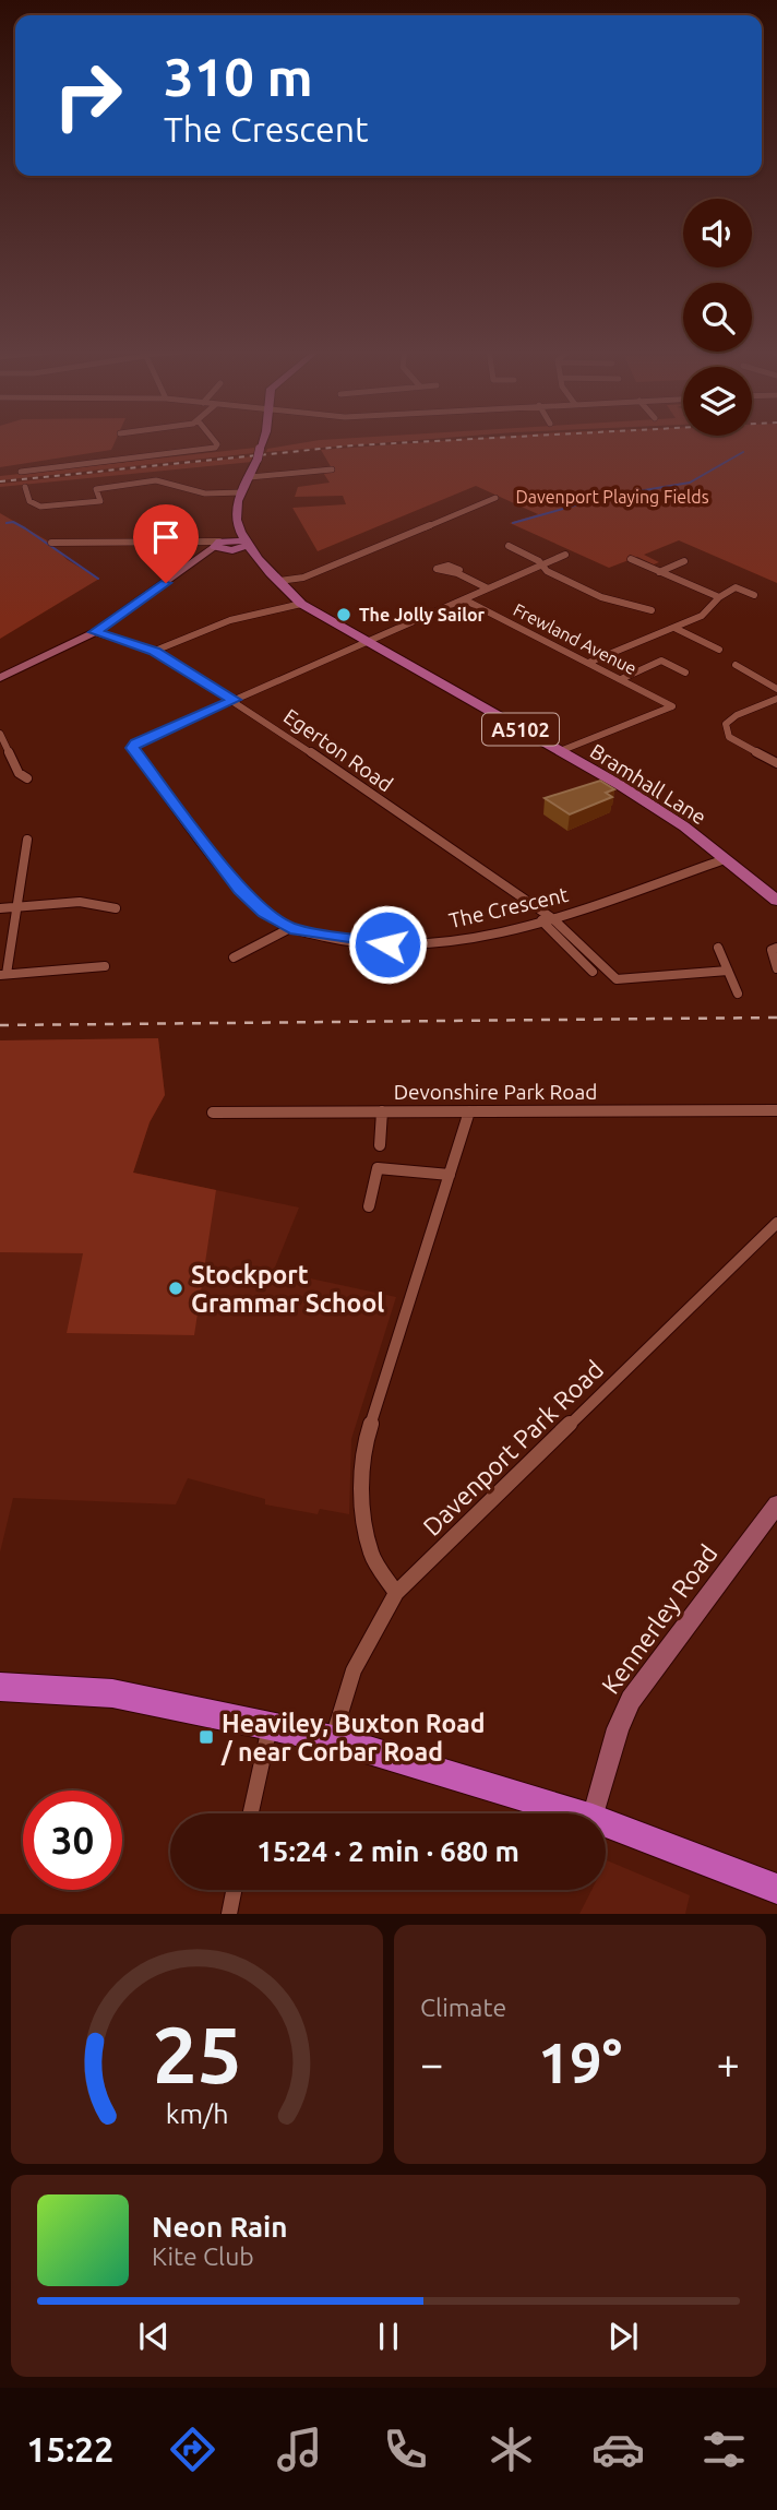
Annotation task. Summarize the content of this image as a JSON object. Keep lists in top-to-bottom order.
{
  "streets": {
    "main road": ["A5102", "Bramhall Lane"],
    "street": [
      "Frewland Avenue",
      "Egerton Road",
      "The Crescent",
      "Devonshire Park Road",
      "Davenport Park Road",
      "Kennerley Road"
    ]
  },
  "crossings": [
    ["Frewland Avenue", "Bramhall Lane"],
    ["Frewland Avenue", "The Crescent"],
    ["Egerton Road", "The Crescent"],
    ["Bramhall Lane", "The Crescent"]
  ],
  "parks": ["Davenport Playing Fields"],
  "places": {
    "other": ["The Jolly Sailor", "Stockport Grammar School"],
    "transit": ["Heaviley, Buxton Road / near Corbar Road"]
  },
  "page": {
    "turn": ["310 m", "The Crescent"],
    "limit": "30",
    "trip": "15:24 · 2 min · 680 m",
    "tile": "Climate",
    "heat": ["−", "19°", "+"],
    "song": ["Neon Rain", "Kite Club"],
    "tabs": "15:22",
    "gauge": ["25", "km/h"]
  }
}
